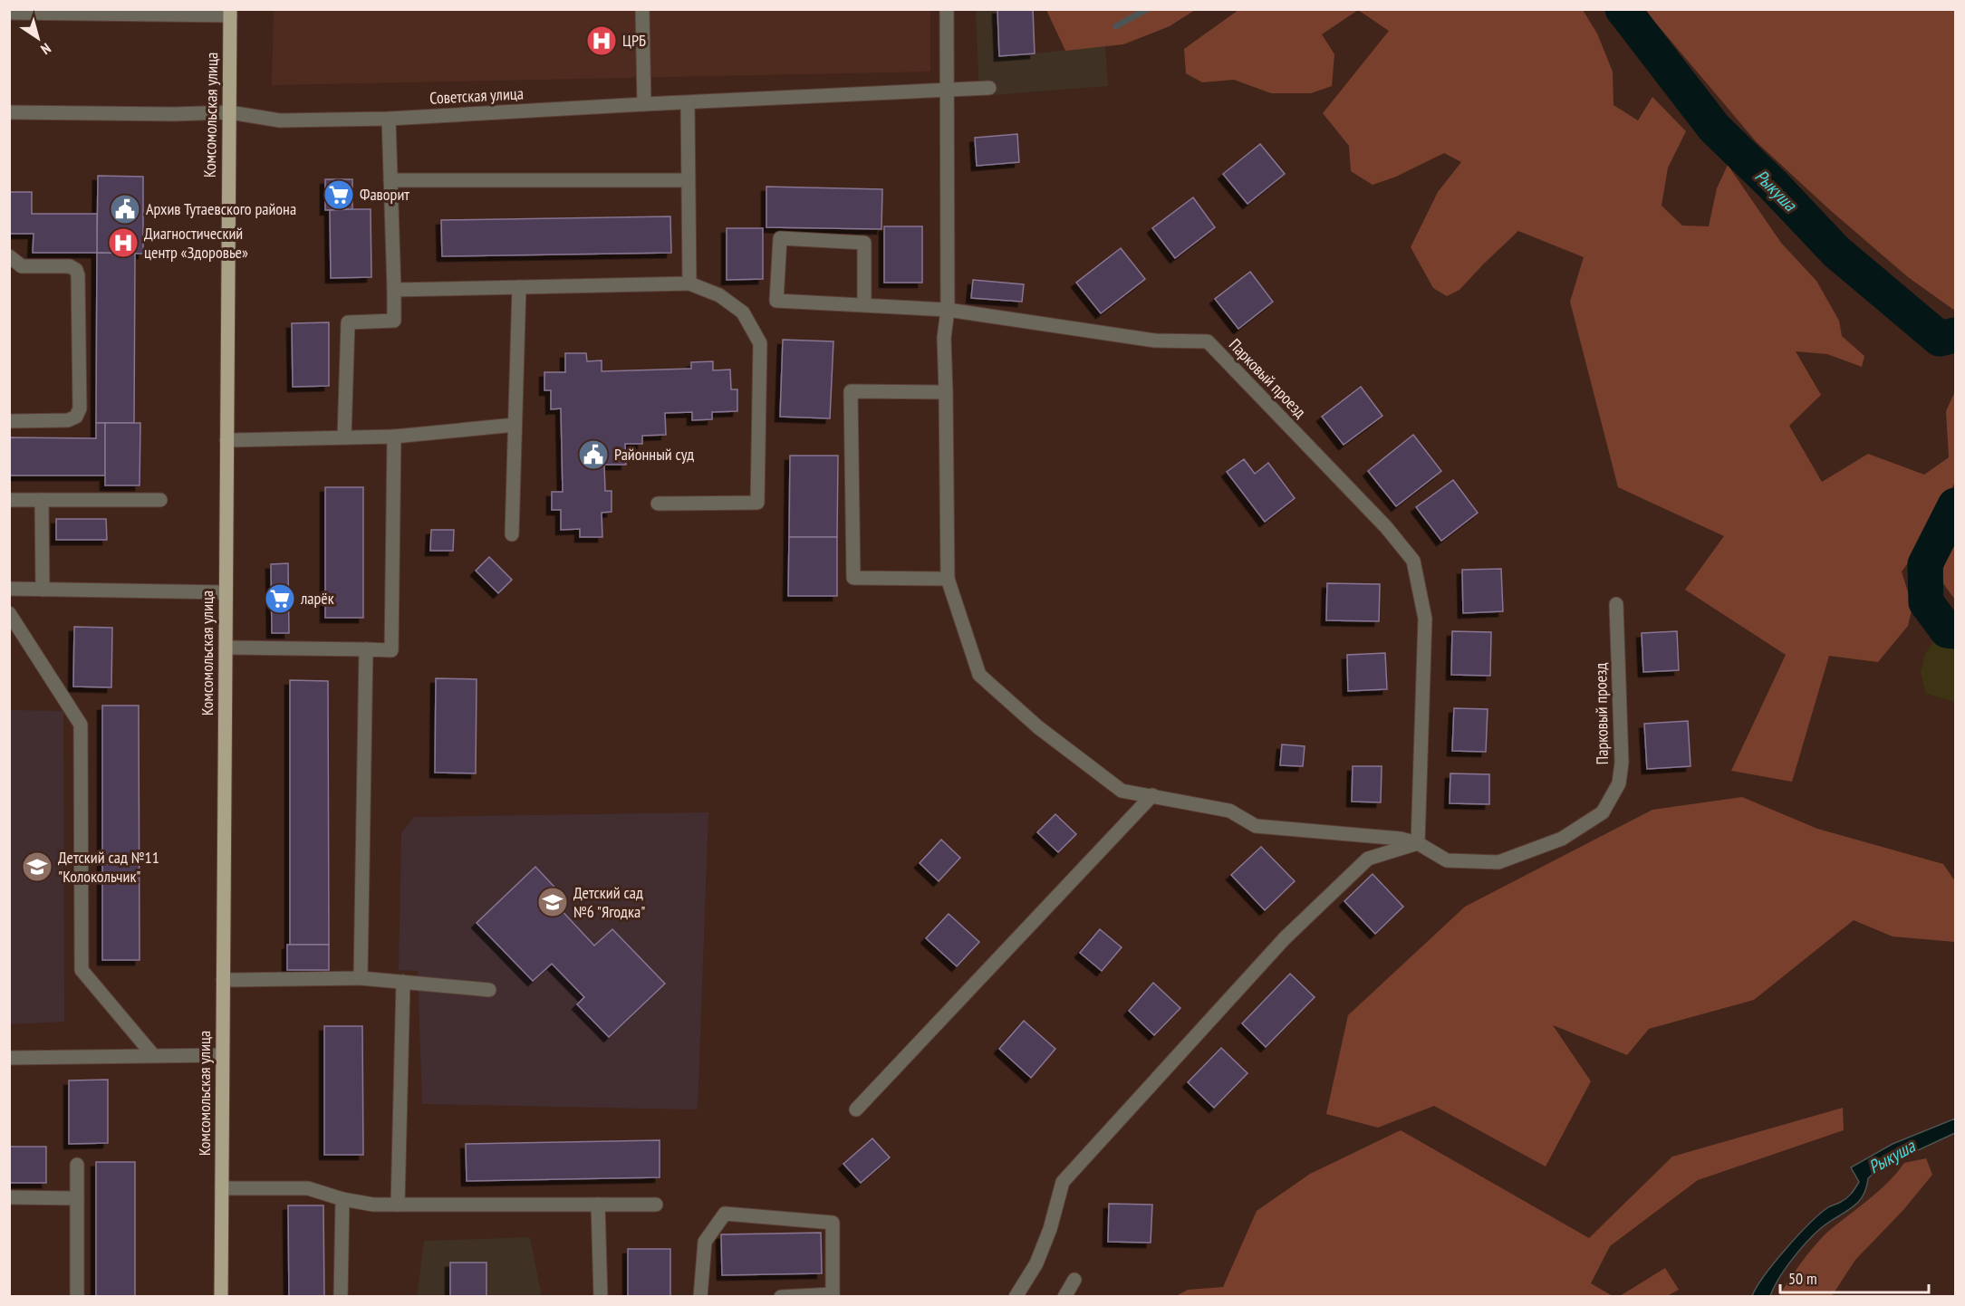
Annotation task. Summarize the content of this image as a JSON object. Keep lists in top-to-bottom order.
{
  "streets": {
    "main road": ["Комсомольская улица"],
    "street": ["Советская улица", "Парковый проезд"]
  },
  "crossings": [
    ["Советская улица", "Комсомольская улица"]
  ],
  "water": ["Рыкуша"],
  "places": {
    "hospital": ["ЦРБ", "Диагностический центр «Здоровье»"],
    "supermarket": ["Фаворит", "ларёк"],
    "public building": ["Архив Тутаевского района", "Районный суд"],
    "school or university": ["Детский сад №11 \"Колокольчик\"", "Детский сад №6 \"Ягодка\""]
  },
  "scale_bar": "50 m",
  "north": "bottom right"
}
